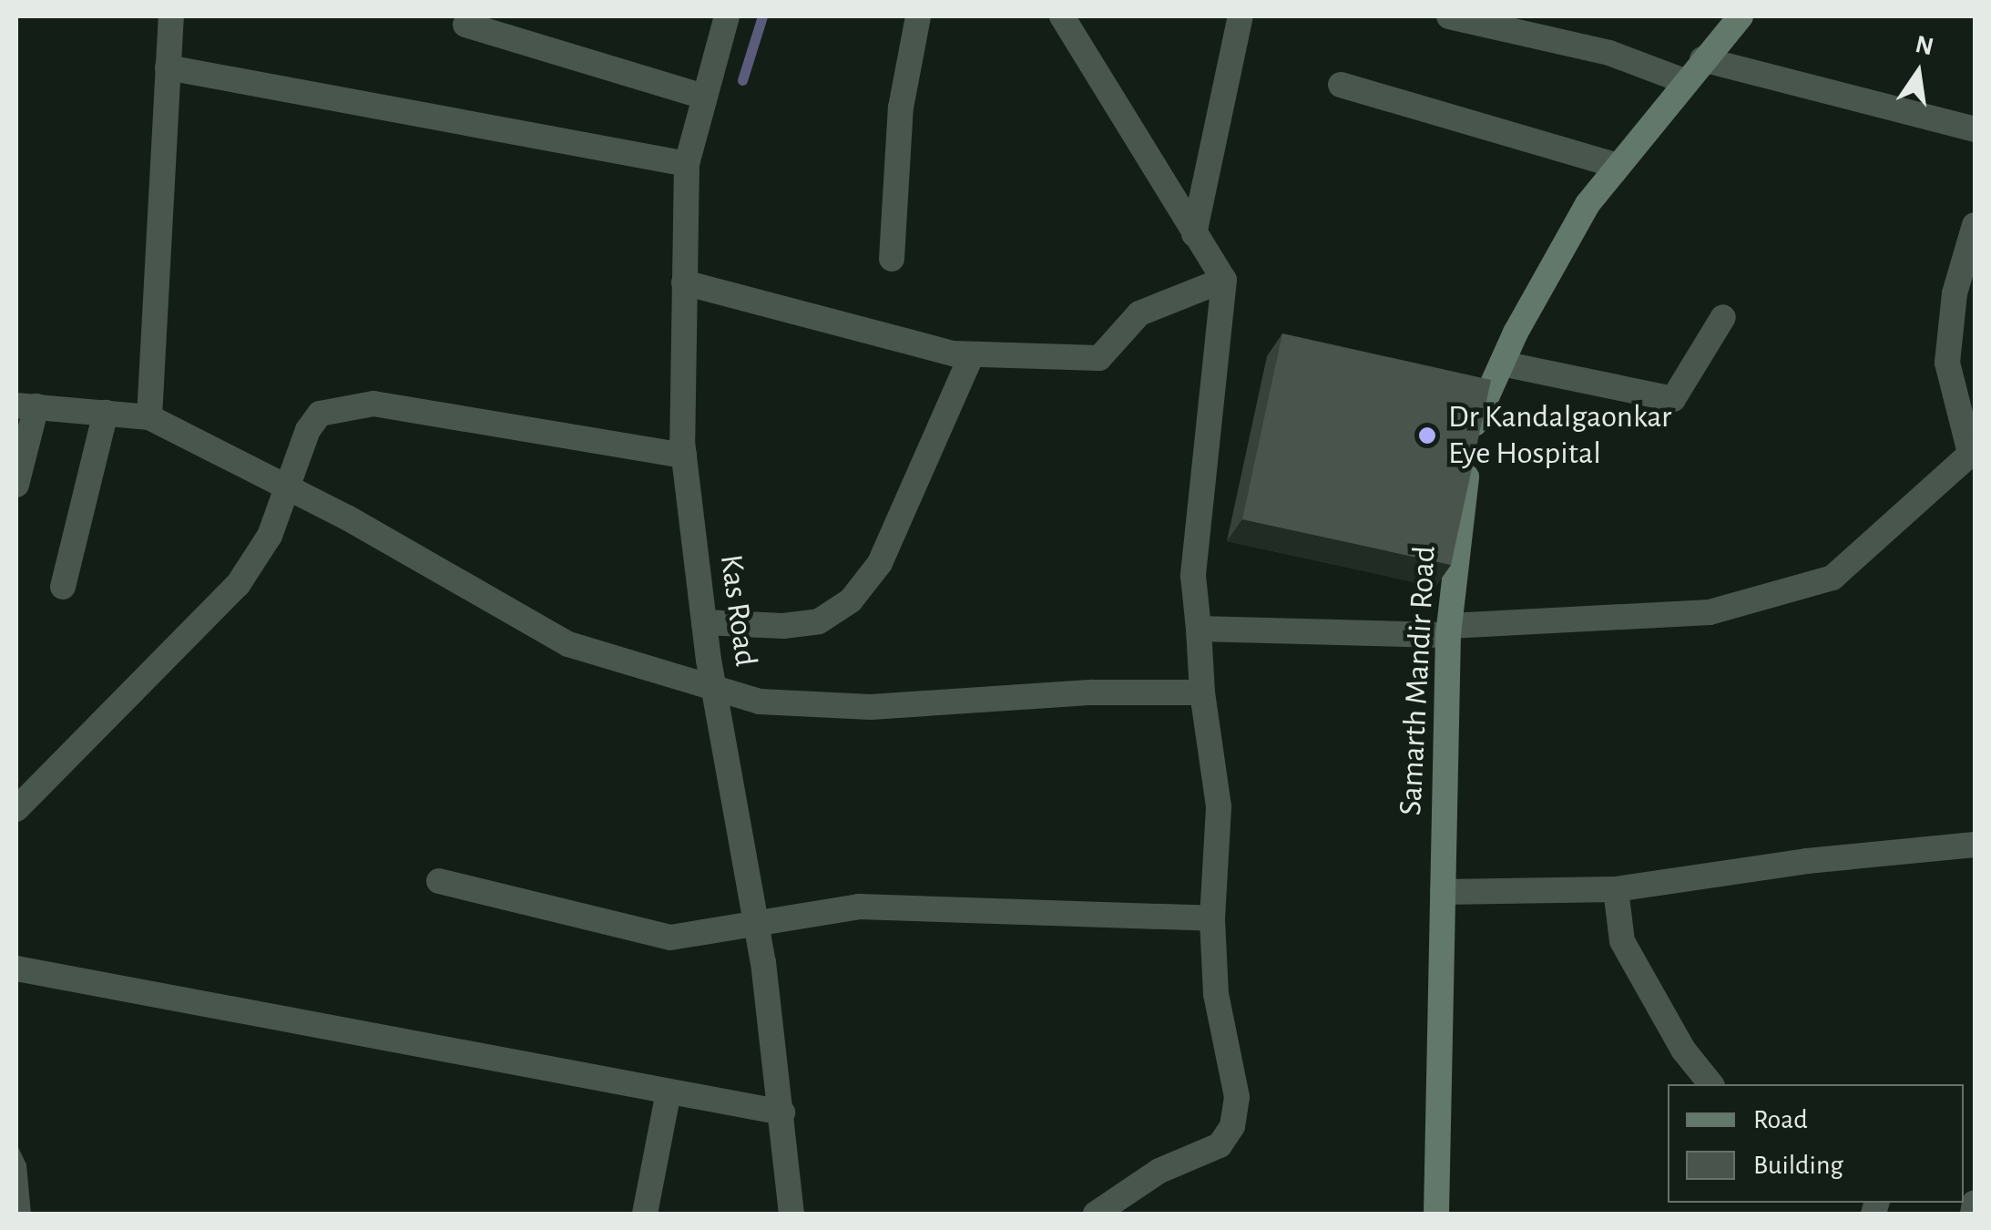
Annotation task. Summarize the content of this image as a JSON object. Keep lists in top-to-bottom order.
{
  "streets": {
    "main road": ["Samarth Mandir Road"],
    "street": ["Kas Road"]
  },
  "places": ["Dr Kandalgaonkar Eye Hospital"],
  "legend": ["Road", "Building"],
  "north": "top"
}
